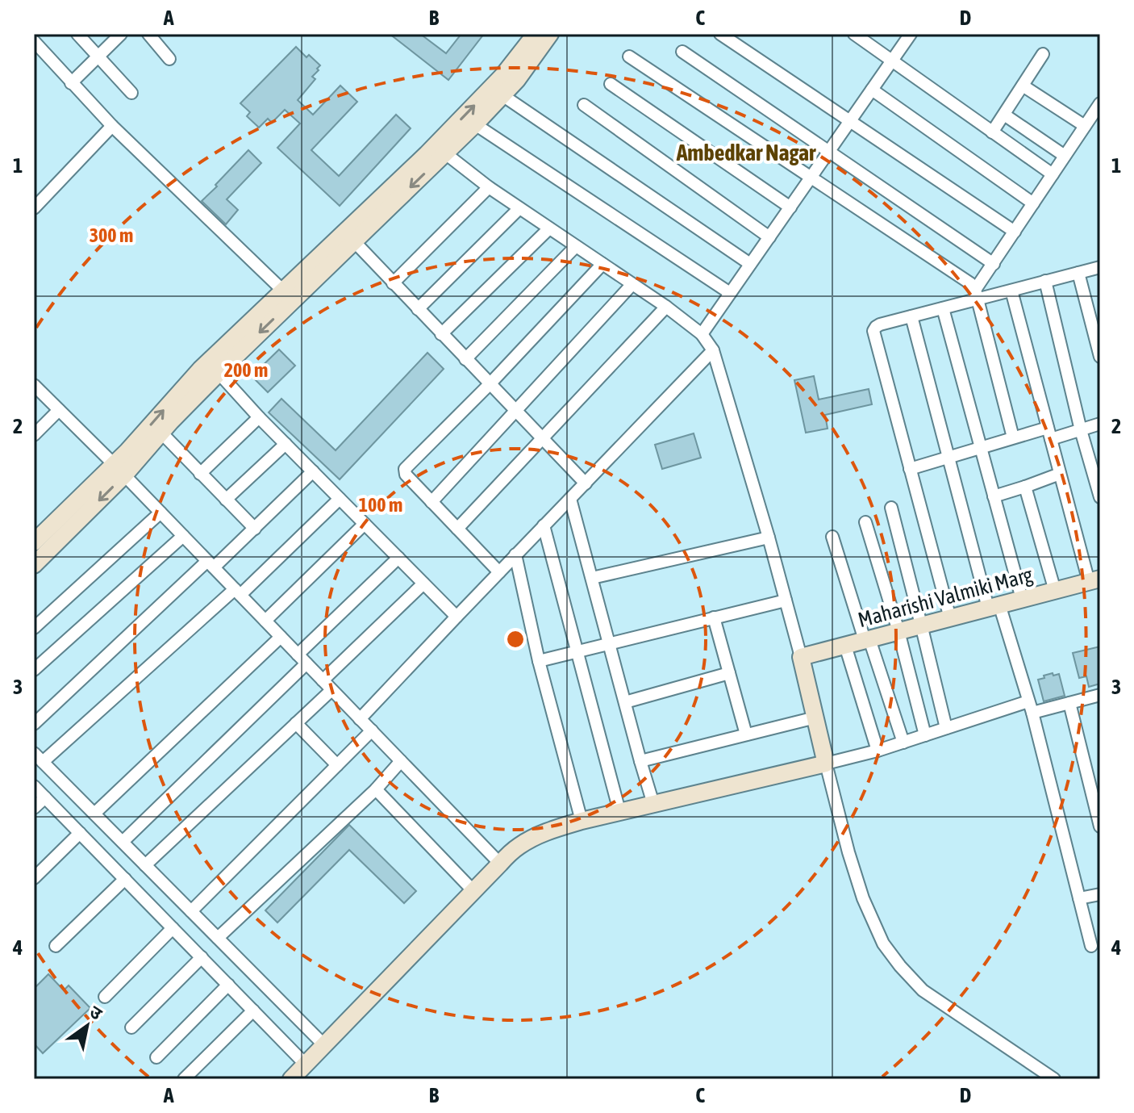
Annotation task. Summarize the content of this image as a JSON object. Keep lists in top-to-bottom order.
{
  "streets": {
    "street": ["Maharishi Valmiki Marg"]
  },
  "districts": ["Ambedkar Nagar"],
  "north": "top right",
  "grid": {
    "columns": [
      "A",
      "B",
      "C",
      "D"
    ],
    "rows": [
      "1",
      "2",
      "3",
      "4"
    ]
  },
  "rings": ["300 m", "200 m", "100 m"]
}
